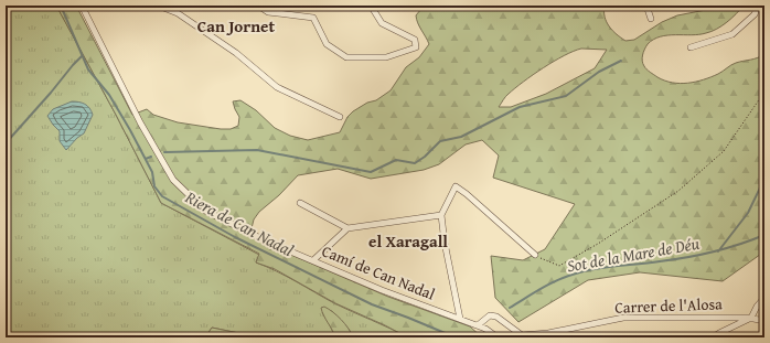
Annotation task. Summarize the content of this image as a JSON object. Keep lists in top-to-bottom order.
{
  "streets": {
    "street": ["Camí de Can Nadal", "Carrer de l'Alosa"]
  },
  "crossings": [
    ["Camí de Can Nadal", "Carrer de l'Alosa"]
  ],
  "districts": ["Can Jornet", "el Xaragall"],
  "water": ["Riera de Can Nadal", "Sot de la Mare de Déu"]
}
